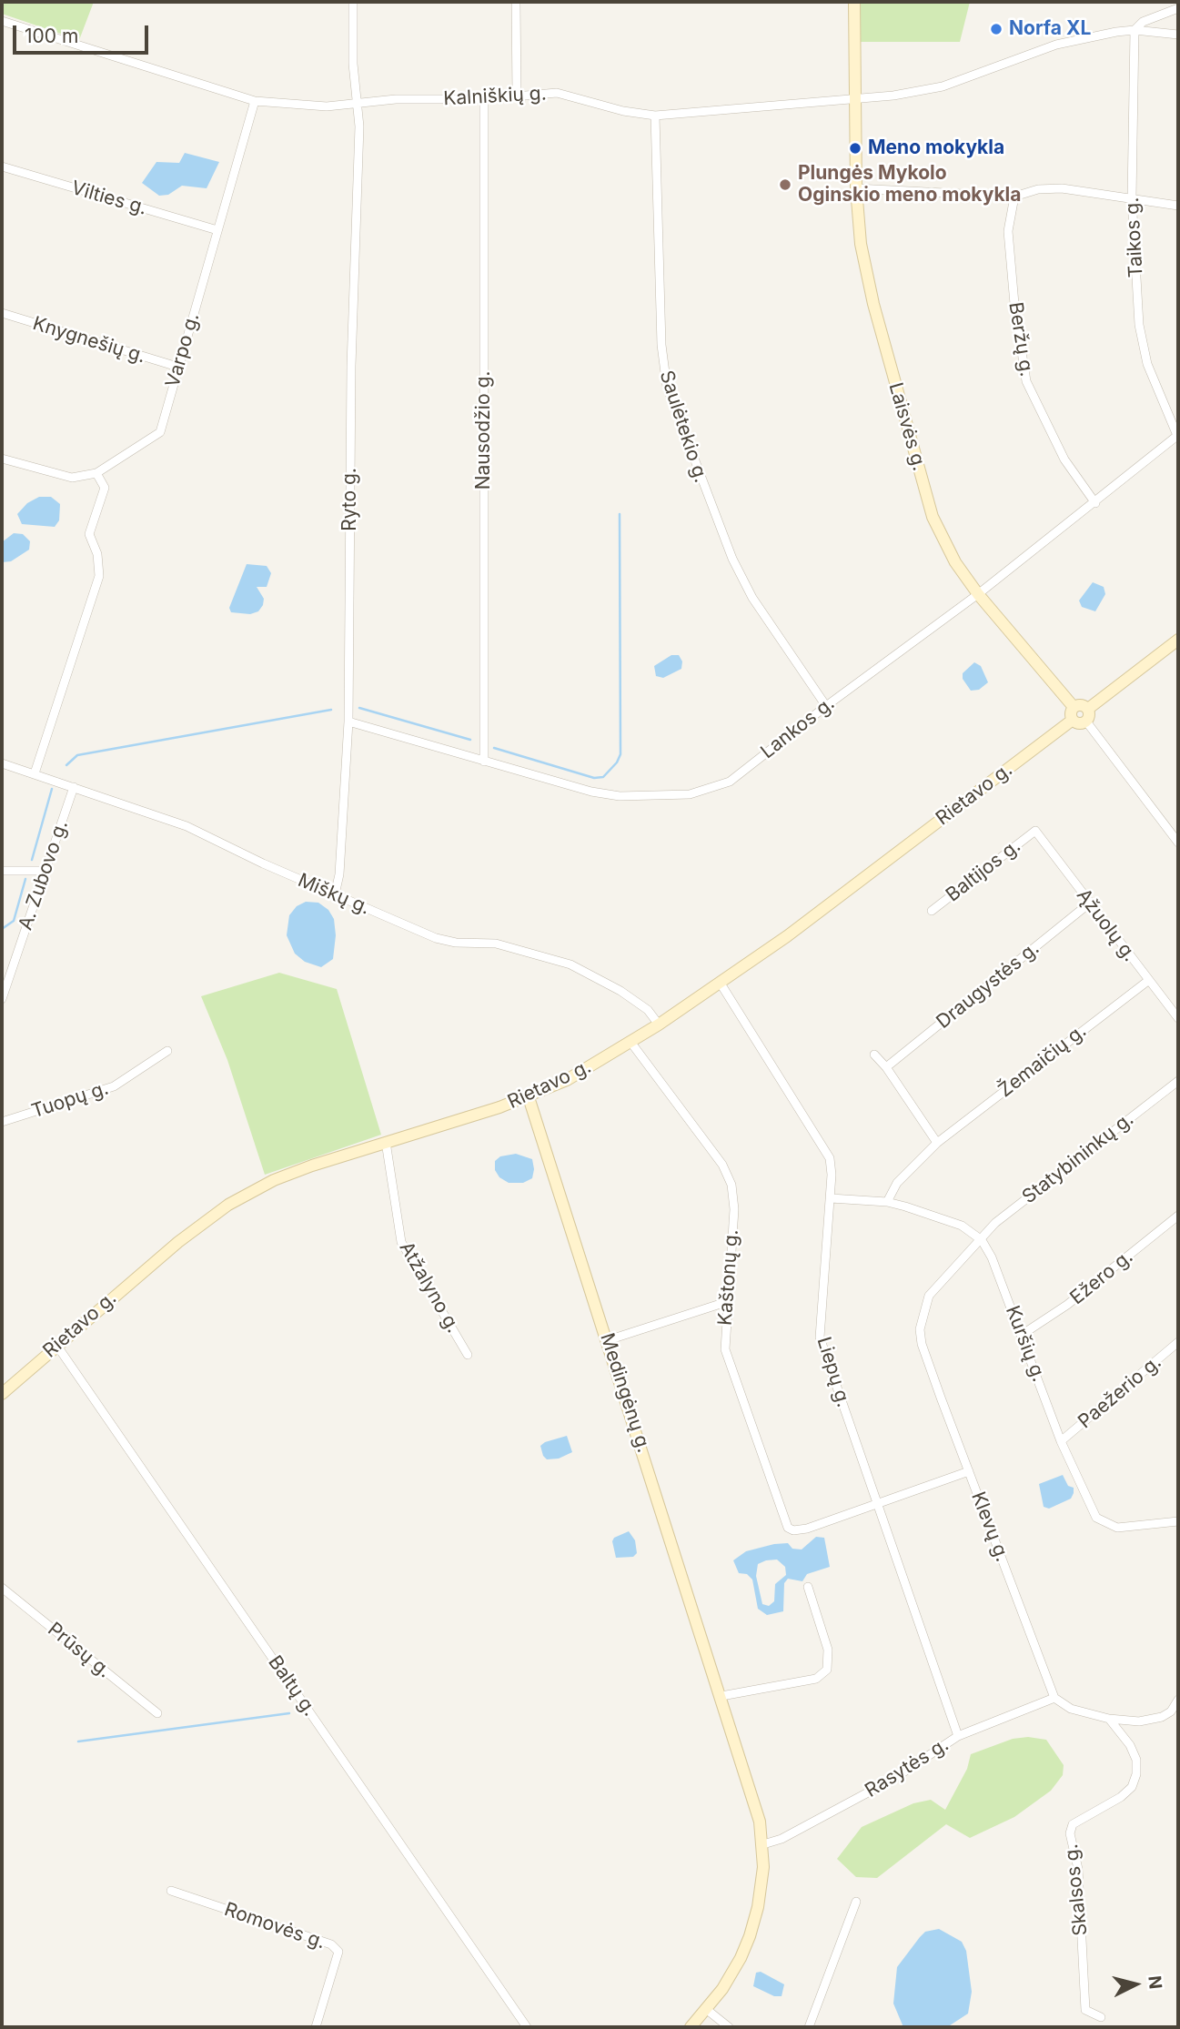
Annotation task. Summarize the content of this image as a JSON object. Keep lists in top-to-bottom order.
{
  "streets": {
    "street": [
      "Kalniškių g.",
      "Vilties g.",
      "Taikos g.",
      "Beržų g.",
      "Knygnešių g.",
      "Varpo g.",
      "Saulėtekio g.",
      "Laisvės g.",
      "Nausodžio g.",
      "Ryto g.",
      "Lankos g.",
      "Rietavo g.",
      "Baltijos g.",
      "A. Zubovo g.",
      "Miškų g.",
      "Ąžuolų g.",
      "Draugystės g.",
      "Žemaičių g.",
      "Tuopų g.",
      "Statybininkų g.",
      "Kaštonų g.",
      "Ežero g.",
      "Atžalyno g.",
      "Kuršių g.",
      "Liepų g.",
      "Paežerio g.",
      "Medingėnų g.",
      "Klevų g.",
      "Prūsų g.",
      "Baltų g.",
      "Rasytės g.",
      "Skalsos g.",
      "Romovės g."
    ]
  },
  "crossings": [
    ["Kalniškių g.", "Taikos g."],
    ["Kalniškių g.", "Varpo g."],
    ["Kalniškių g.", "Saulėtekio g."],
    ["Kalniškių g.", "Laisvės g."],
    ["Kalniškių g.", "Nausodžio g."],
    ["Kalniškių g.", "Ryto g."],
    ["Vilties g.", "Varpo g."],
    ["Taikos g.", "Lankos g."],
    ["Beržų g.", "Lankos g."],
    ["Knygnešių g.", "Varpo g."],
    ["Saulėtekio g.", "Lankos g."],
    ["Laisvės g.", "Lankos g."],
    ["Laisvės g.", "Rietavo g."],
    ["Nausodžio g.", "Lankos g."],
    ["Ryto g.", "Lankos g."],
    ["Ryto g.", "Miškų g."],
    ["Rietavo g.", "Miškų g."],
    ["Rietavo g.", "Kaštonų g."],
    ["Rietavo g.", "Atžalyno g."],
    ["Rietavo g.", "Liepų g."],
    ["Rietavo g.", "Medingėnų g."],
    ["Rietavo g.", "Baltų g."],
    ["Baltijos g.", "Ąžuolų g."],
    ["A. Zubovo g.", "Miškų g."],
    ["Ąžuolų g.", "Draugystės g."],
    ["Ąžuolų g.", "Žemaičių g."],
    ["Statybininkų g.", "Kuršių g."],
    ["Statybininkų g.", "Klevų g."],
    ["Kaštonų g.", "Liepų g."],
    ["Ežero g.", "Kuršių g."],
    ["Kuršių g.", "Paežerio g."],
    ["Kuršių g.", "Klevų g."],
    ["Liepų g.", "Rasytės g."],
    ["Medingėnų g.", "Rasytės g."],
    ["Klevų g.", "Rasytės g."]
  ],
  "places": ["Norfa XL", "Meno mokykla", "Plungės Mykolo Oginskio meno mokykla"],
  "scale_bar": "100 m",
  "north": "right"
}
